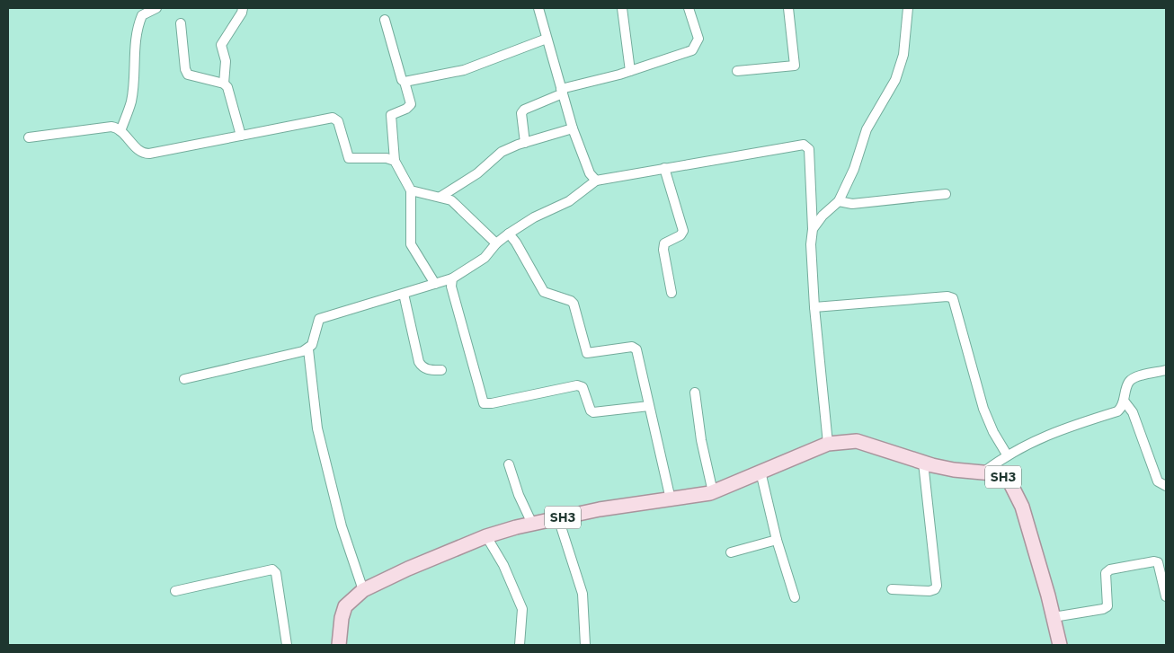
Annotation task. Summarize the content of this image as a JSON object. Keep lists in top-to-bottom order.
{
  "streets": {
    "main road": ["SH3"]
  }
}
